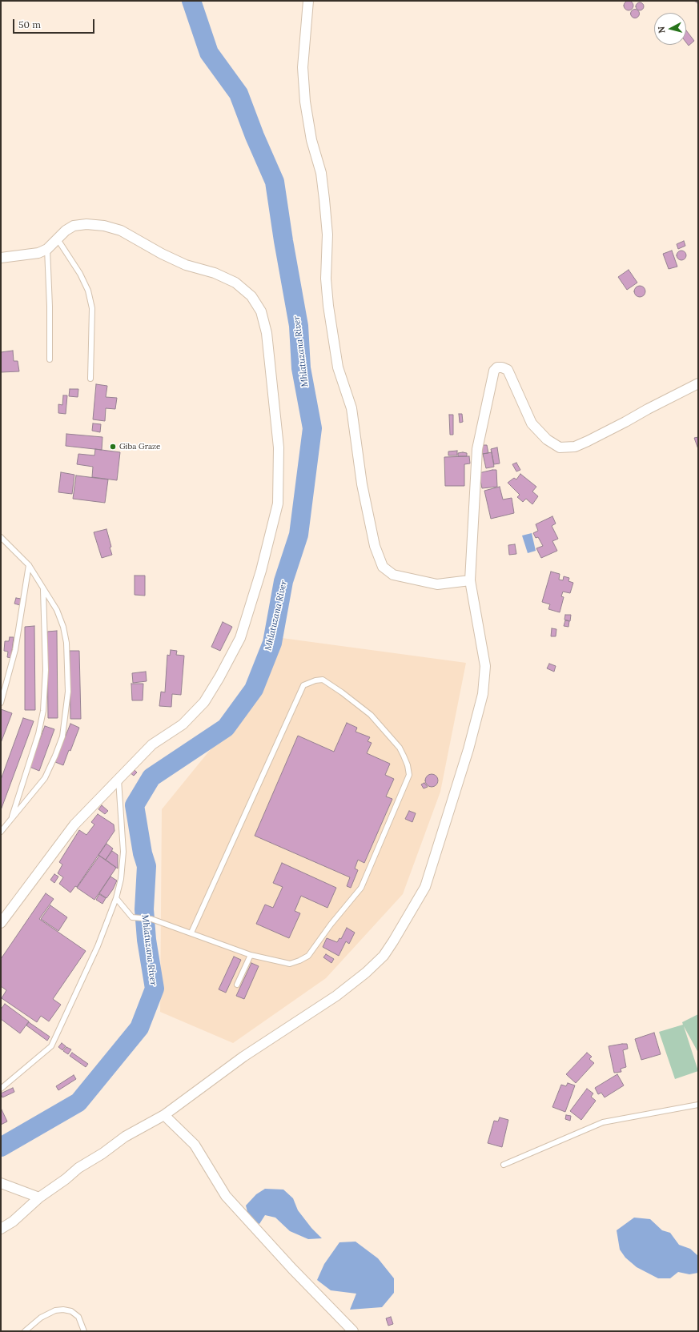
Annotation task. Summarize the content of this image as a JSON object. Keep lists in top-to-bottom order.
{
  "water": ["Mhlatuzana River"],
  "places": ["Giba Graze"],
  "scale_bar": "50 m",
  "north": "left"
}
